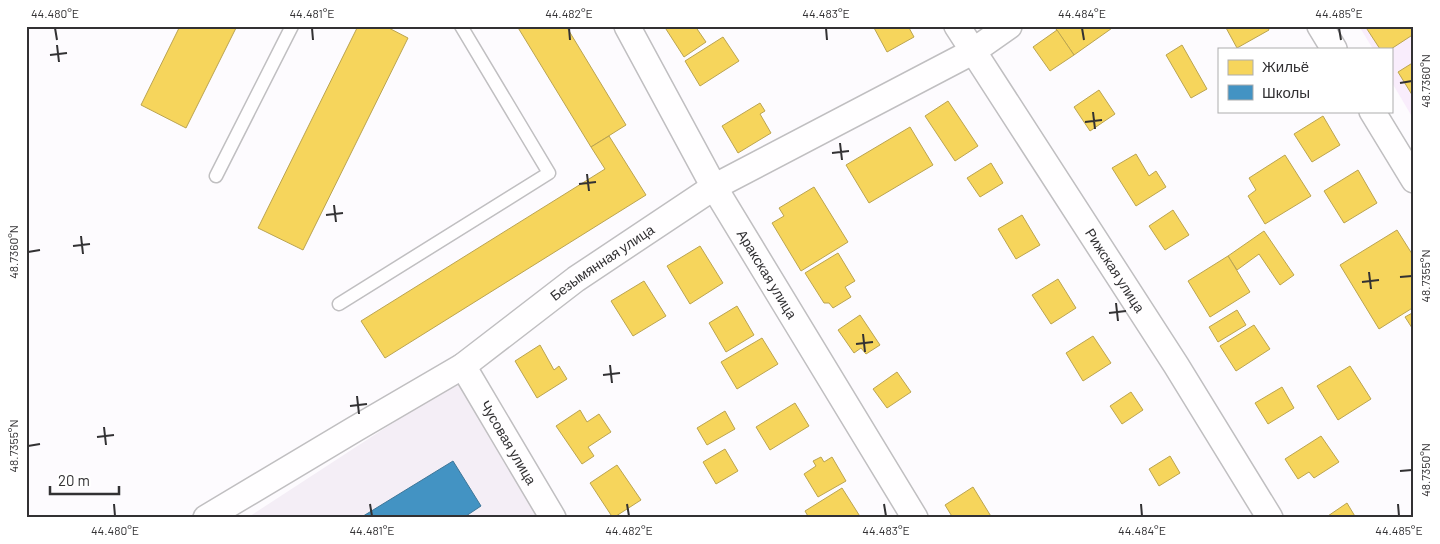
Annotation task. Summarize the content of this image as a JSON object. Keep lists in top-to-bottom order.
{
  "streets": {
    "street": [
      "Безымянная улица",
      "Рижская улица",
      "Аракская улица",
      "Чусовая улица"
    ]
  },
  "crossings": [
    ["Безымянная улица", "Рижская улица"],
    ["Безымянная улица", "Аракская улица"],
    ["Безымянная улица", "Чусовая улица"]
  ],
  "legend": ["Жильё", "Школы"],
  "scale_bar": "20 m",
  "coordinates": [
    "44.480°E",
    "44.481°E",
    "44.482°E",
    "44.483°E",
    "44.484°E",
    "44.485°E",
    "48.7360°N",
    "48.7355°N",
    "48.7350°N"
  ]
}
